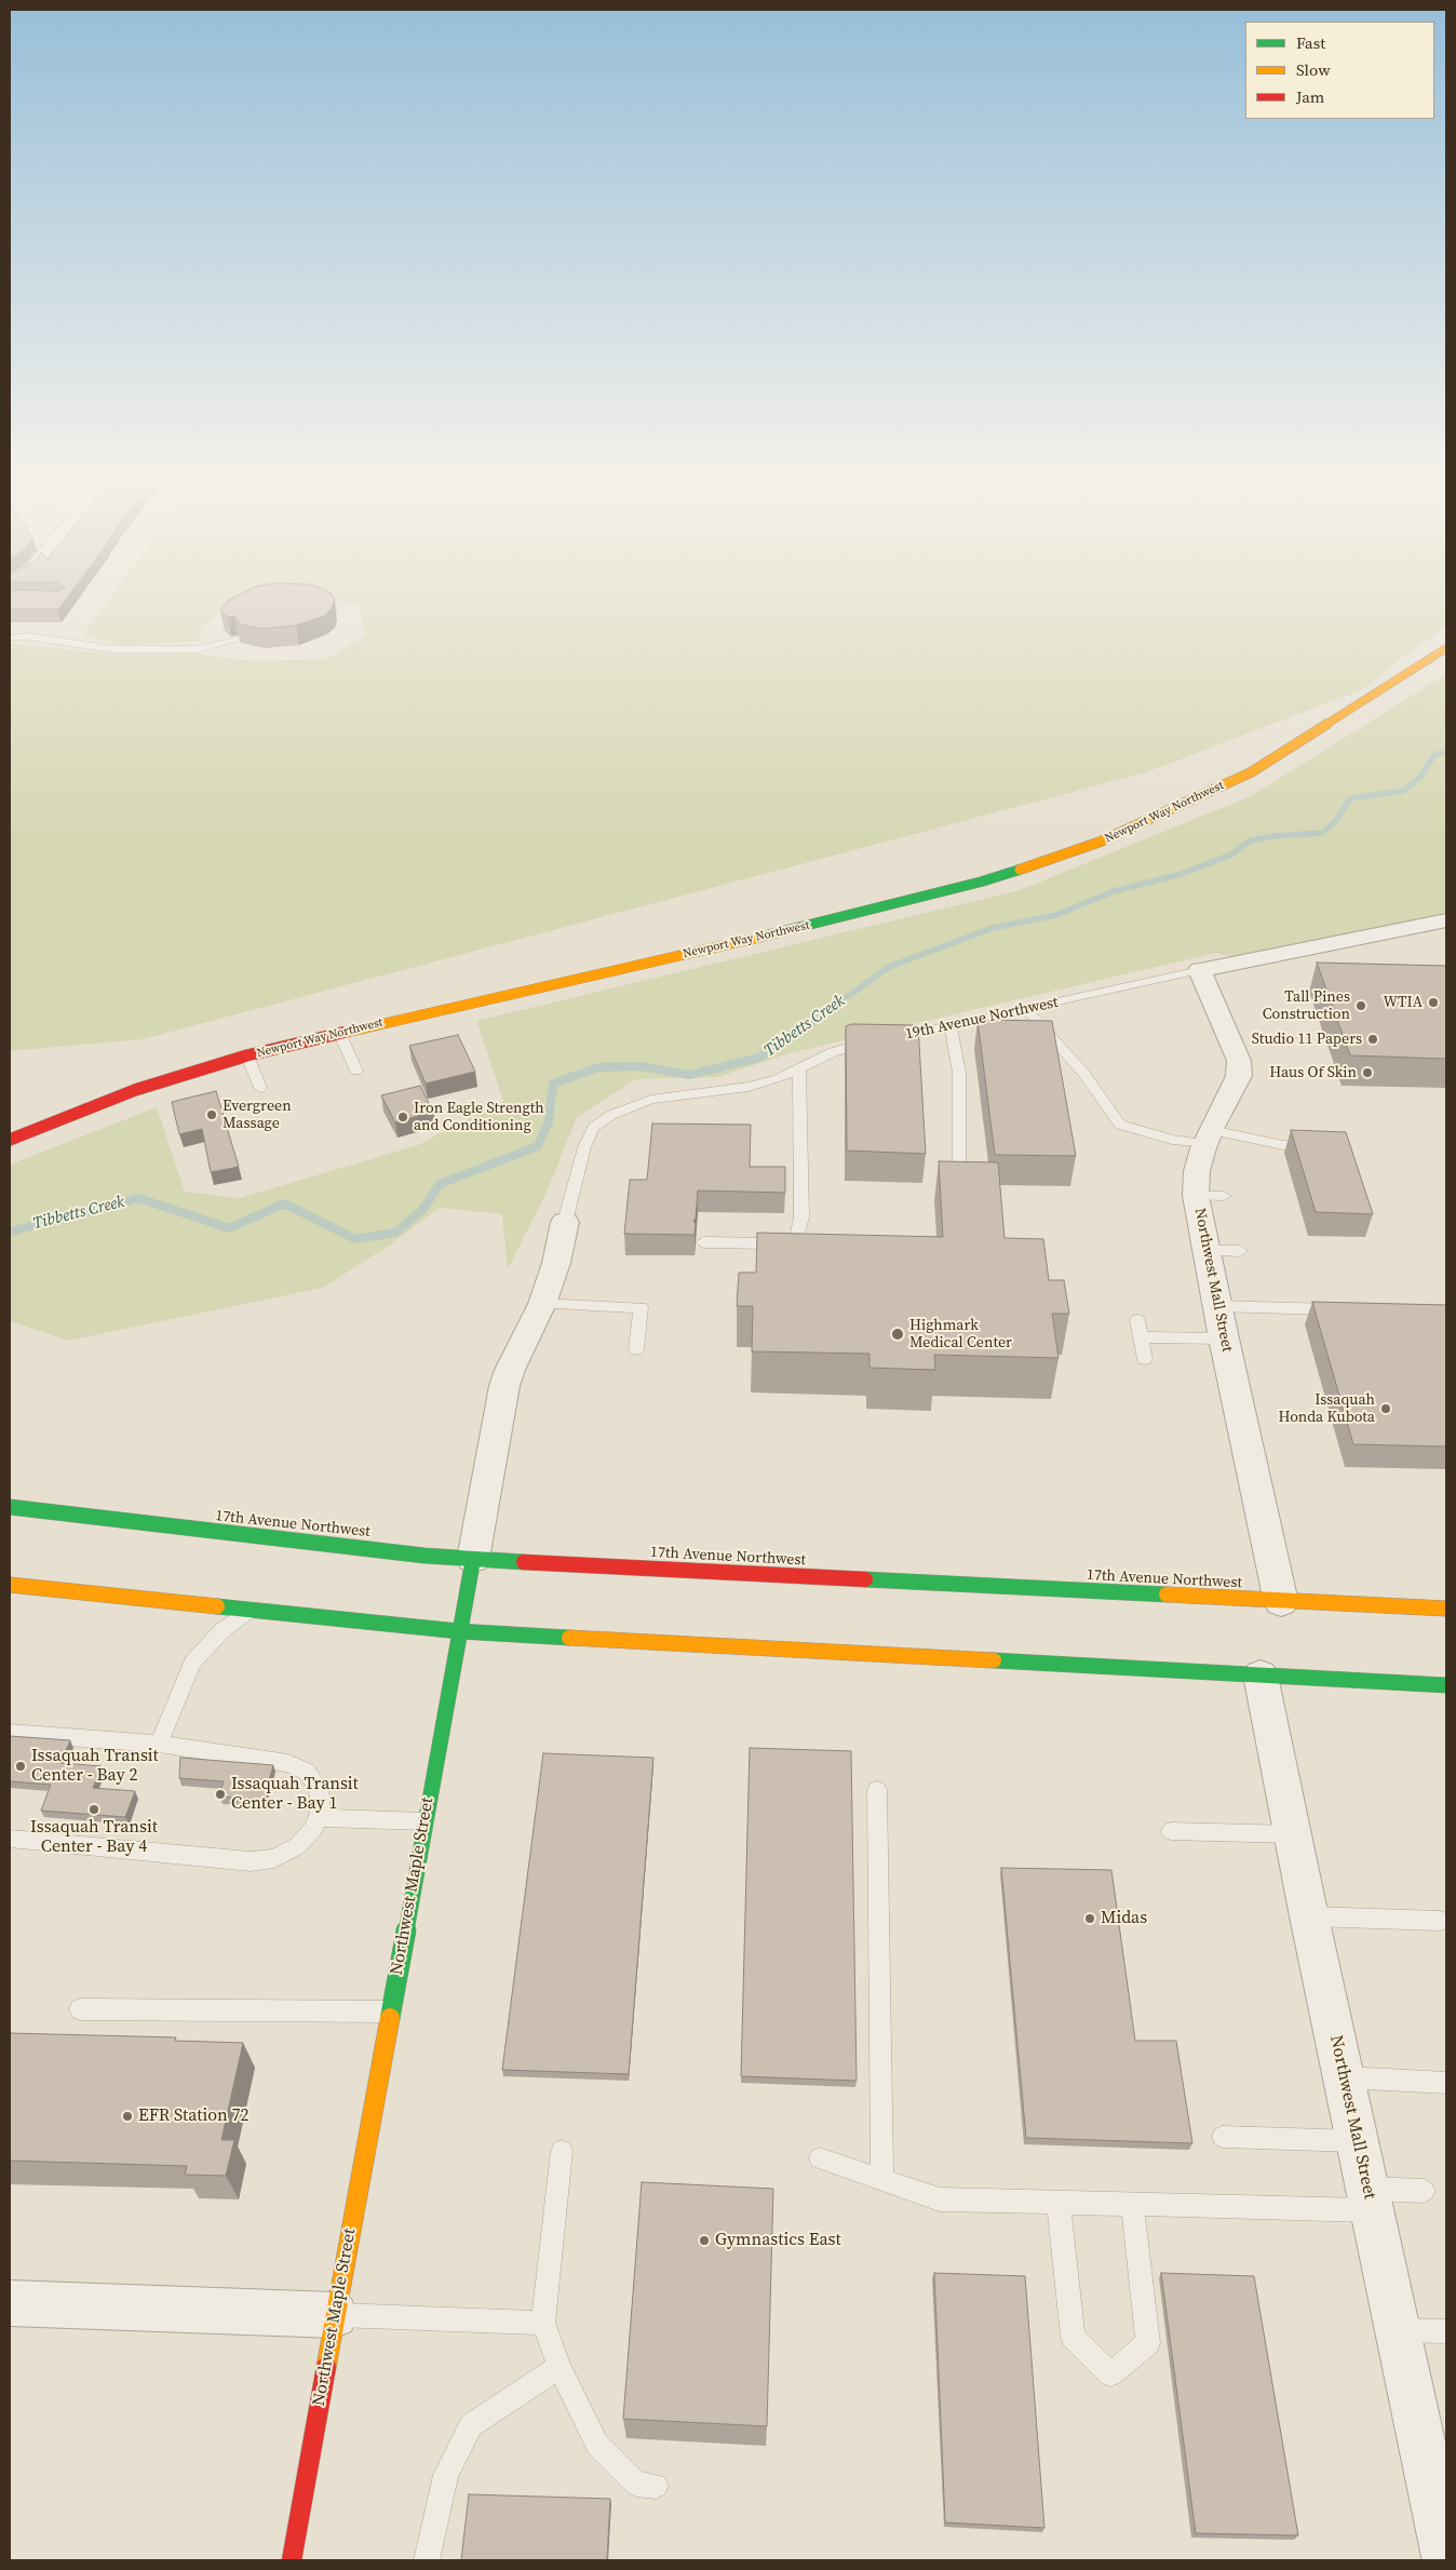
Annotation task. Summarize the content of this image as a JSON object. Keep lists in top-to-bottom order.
{
  "streets": {
    "street": [
      "Newport Way Northwest",
      "19th Avenue Northwest",
      "Northwest Mall Street",
      "17th Avenue Northwest",
      "Northwest Maple Street"
    ]
  },
  "crossings": [
    ["19th Avenue Northwest", "Northwest Mall Street"],
    ["19th Avenue Northwest", "Northwest Maple Street"],
    ["Northwest Mall Street", "17th Avenue Northwest"],
    ["17th Avenue Northwest", "Northwest Maple Street"]
  ],
  "water": ["Tibbetts Creek"],
  "places": [
    "WTIA",
    "Tall Pines Construction",
    "Studio 11 Papers",
    "Haus Of Skin",
    "Evergreen Massage",
    "Iron Eagle Strength and Conditioning",
    "Highmark Medical Center",
    "Issaquah Honda Kubota",
    "Issaquah Transit Center - Bay 2",
    "Issaquah Transit Center - Bay 1",
    "Issaquah Transit Center - Bay 4",
    "Midas",
    "EFR Station 72",
    "Gymnastics East"
  ],
  "legend": ["Fast", "Slow", "Jam"]
}
